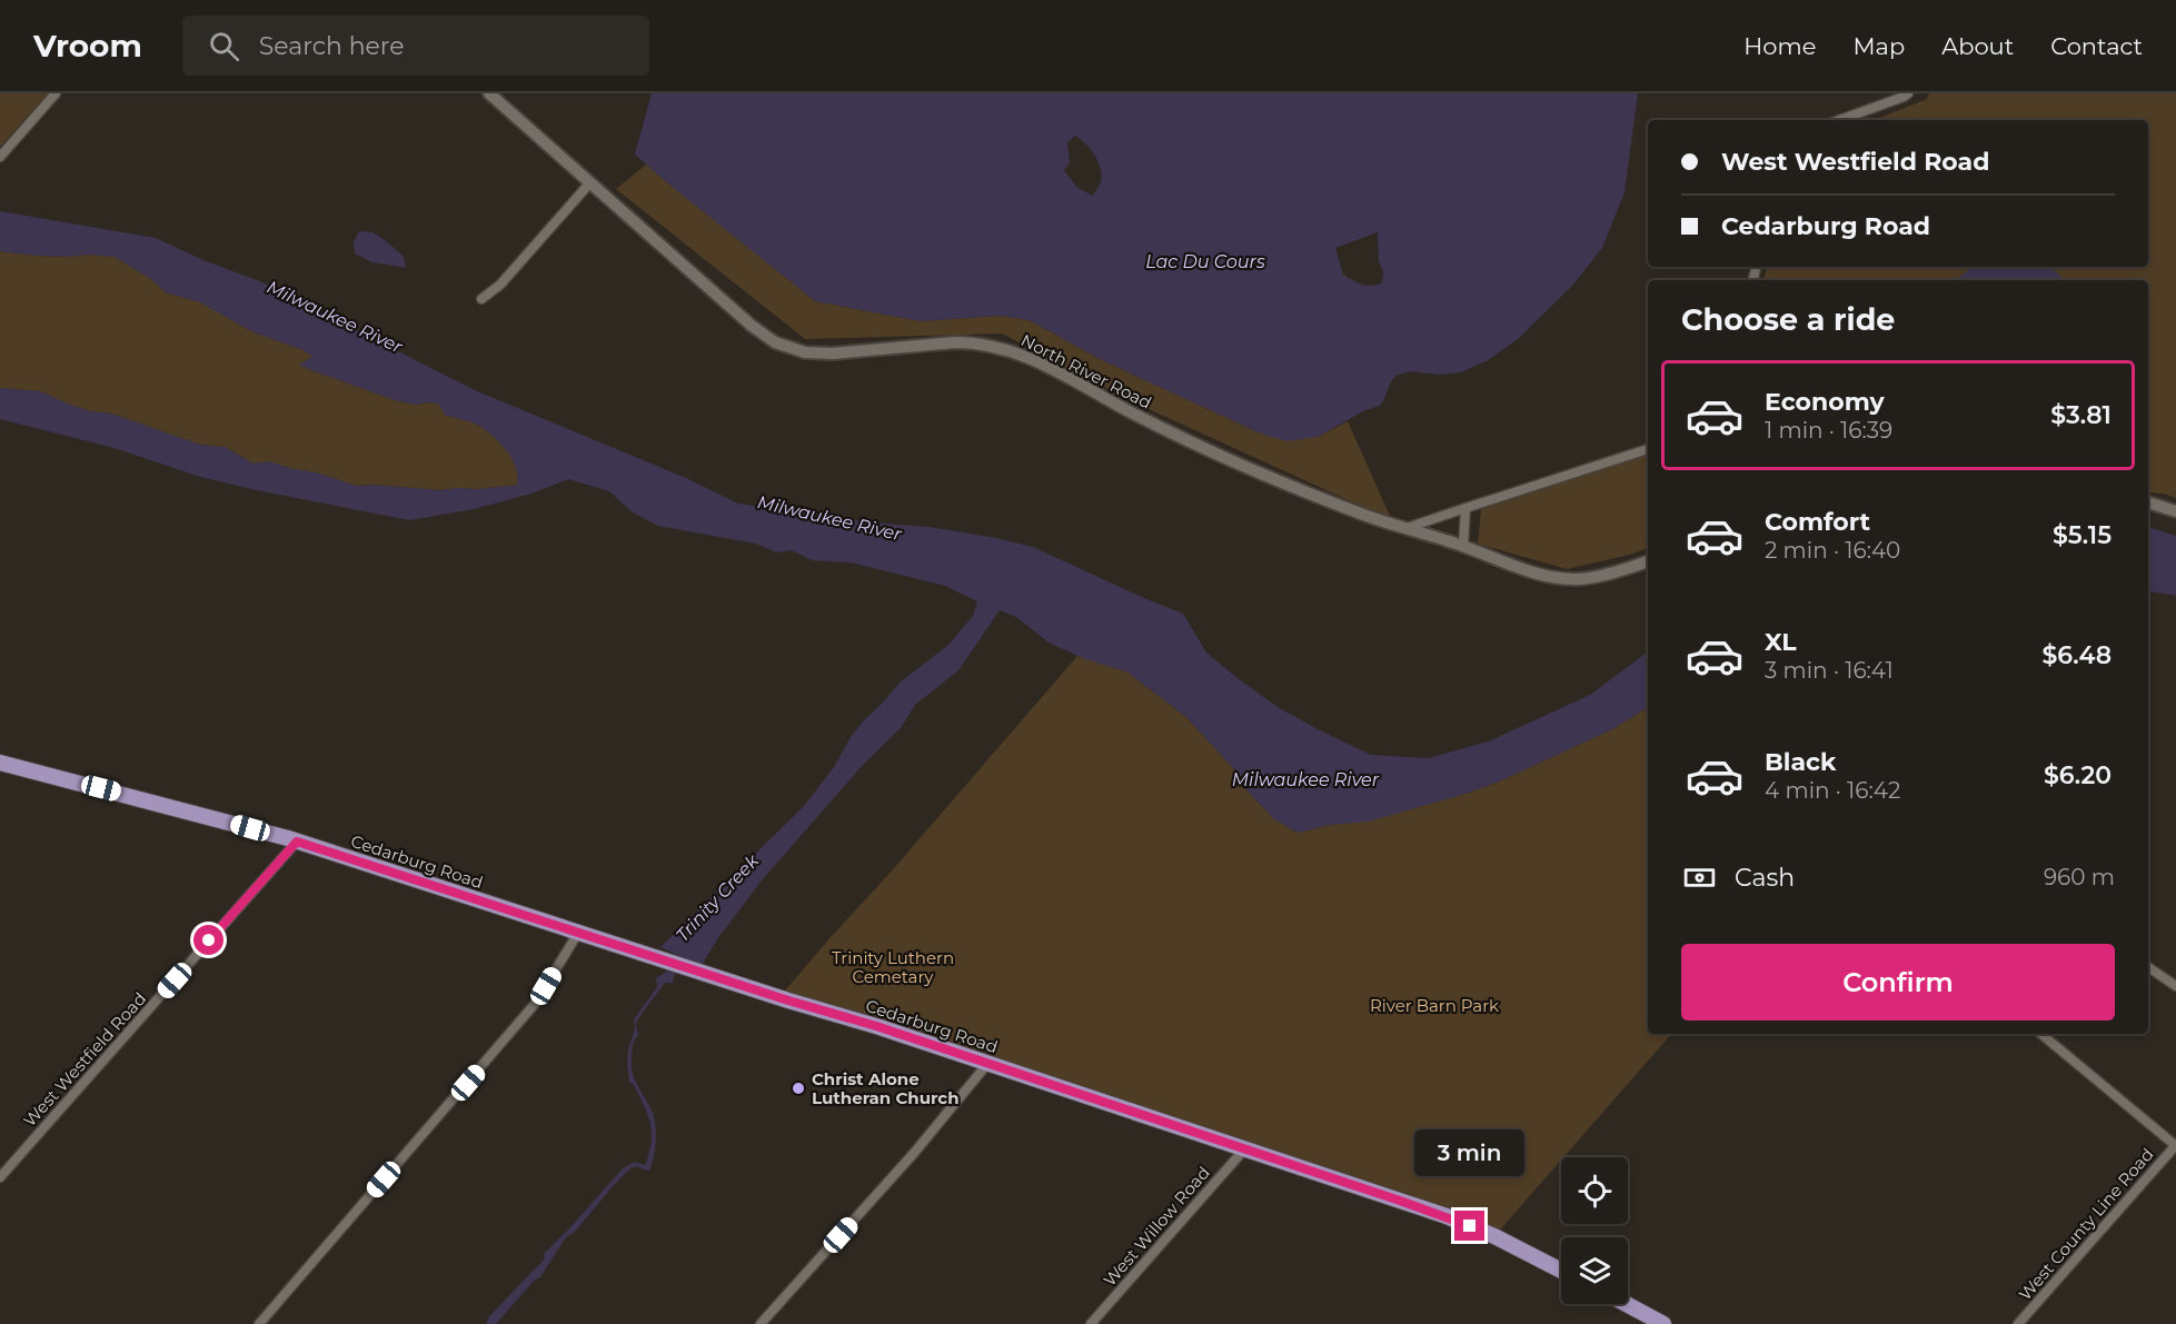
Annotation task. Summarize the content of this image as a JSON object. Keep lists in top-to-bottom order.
{
  "streets": {
    "main road": ["Cedarburg Road"],
    "street": [
      "North River Road",
      "West Westfield Road",
      "West County Line Road",
      "West Willow Road"
    ]
  },
  "crossings": [
    ["Cedarburg Road", "West Westfield Road"],
    ["Cedarburg Road", "West Willow Road"]
  ],
  "water": ["Lac Du Cours", "Milwaukee River", "Trinity Creek"],
  "parks": ["Trinity Luthern Cemetary", "River Barn Park"],
  "places": ["Christ Alone Lutheran Church"],
  "page": {
    "header": "Vroom",
    "search": "Search here",
    "nav": [
      "Home",
      "Map",
      "About",
      "Contact"
    ],
    "banner": ["West Westfield Road", "Cedarburg Road"],
    "heading": "Choose a ride",
    "list": [
      {
        "name": "Economy",
        "note": "1 min · 16:39",
        "value": "$3.81"
      },
      {
        "name": "Comfort",
        "note": "2 min · 16:40",
        "value": "$5.15"
      },
      {
        "name": "XL",
        "note": "3 min · 16:41",
        "value": "$6.48"
      },
      {
        "name": "Black",
        "note": "4 min · 16:42",
        "value": "$6.20"
      }
    ],
    "pay": ["Cash", "960 m"],
    "buttons": "Confirm",
    "bubble": "3 min"
  }
}
